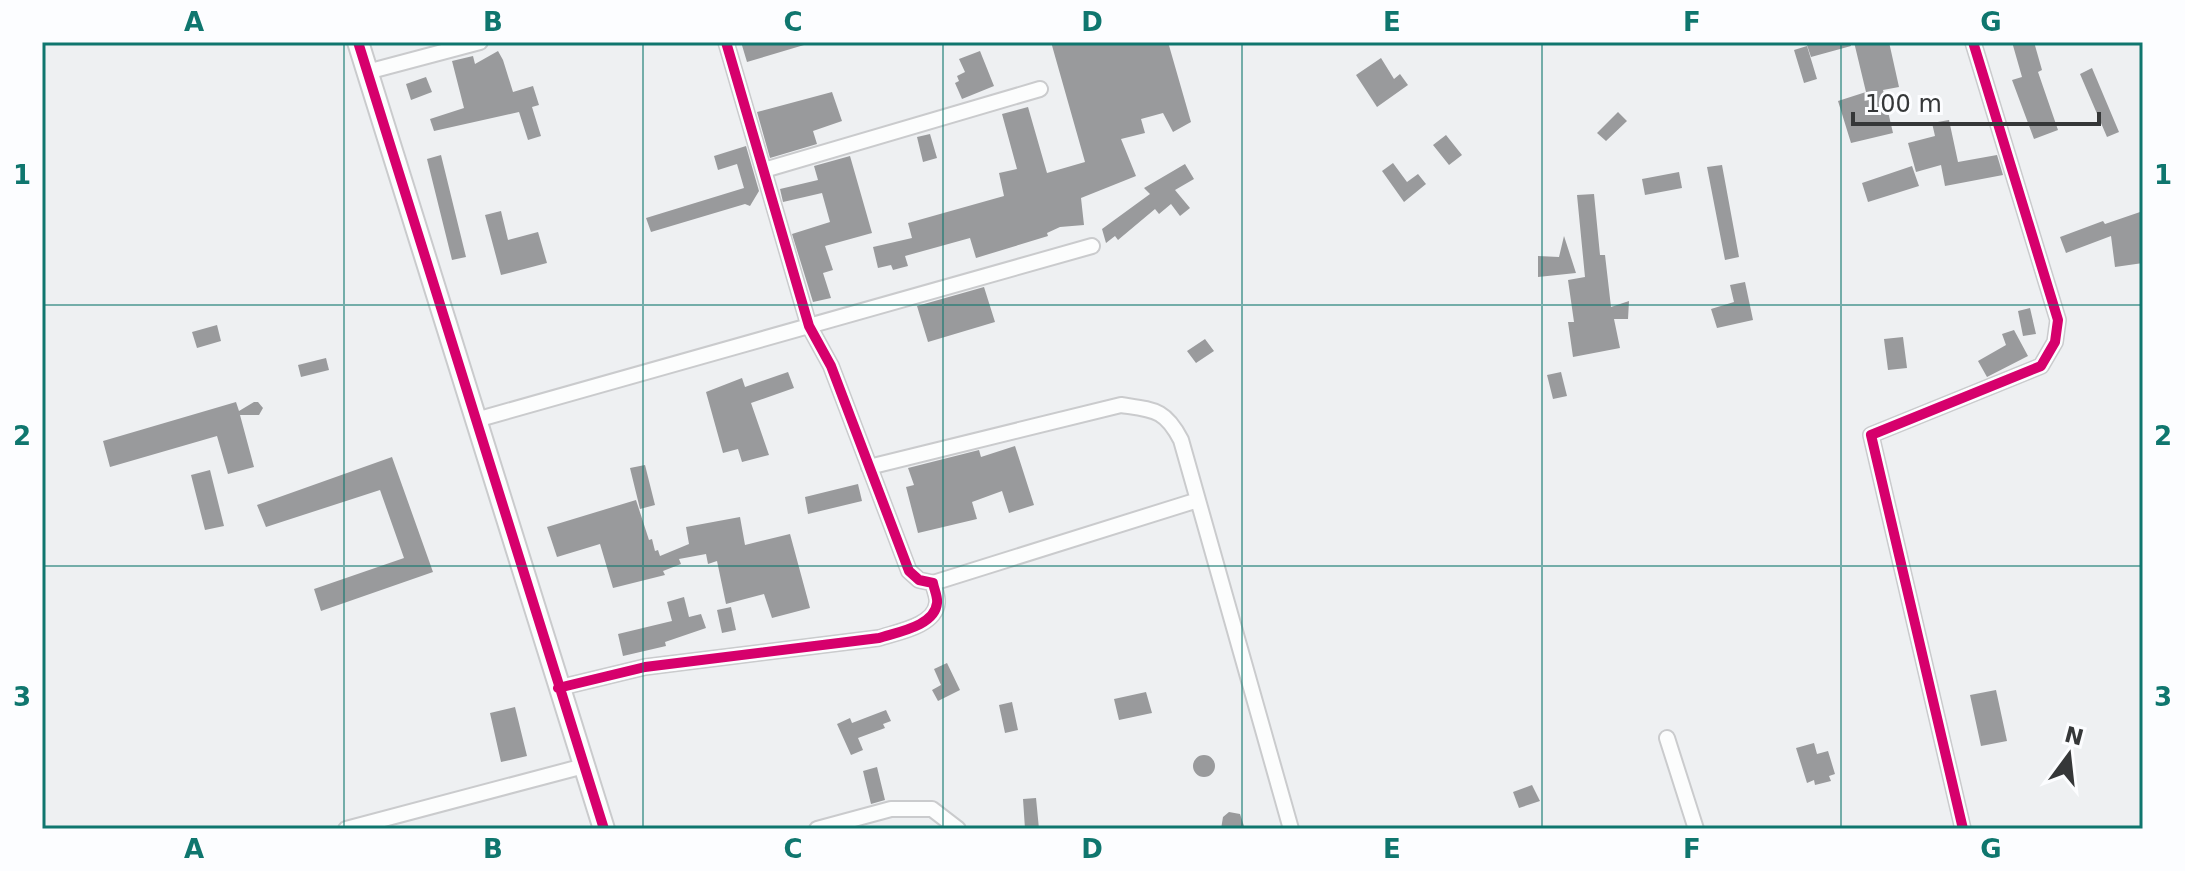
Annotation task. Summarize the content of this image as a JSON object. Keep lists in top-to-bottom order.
{
  "scale_bar": "100 m",
  "north": "top",
  "grid": {
    "columns": [
      "A",
      "B",
      "C",
      "D",
      "E",
      "F",
      "G"
    ],
    "rows": ["1", "2", "3"]
  }
}
